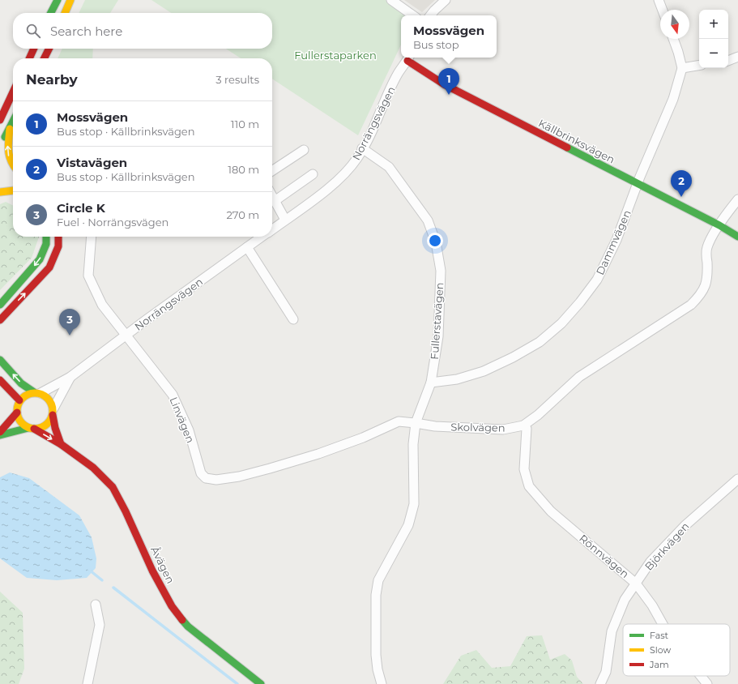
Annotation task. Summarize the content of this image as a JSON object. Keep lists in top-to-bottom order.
{
  "streets": {
    "street": [
      "Norrängsvägen",
      "Källbrinksvägen",
      "Dammvägen",
      "Fullerstavägen",
      "Linvägen",
      "Skolvägen",
      "Björkvägen",
      "Rönnvägen",
      "Åvägen"
    ]
  },
  "crossings": [
    ["Norrängsvägen", "Källbrinksvägen"],
    ["Norrängsvägen", "Fullerstavägen"],
    ["Norrängsvägen", "Linvägen"],
    ["Norrängsvägen", "Åvägen"],
    ["Källbrinksvägen", "Dammvägen"],
    ["Källbrinksvägen", "Skolvägen"],
    ["Dammvägen", "Fullerstavägen"],
    ["Fullerstavägen", "Skolvägen"],
    ["Linvägen", "Skolvägen"],
    ["Skolvägen", "Rönnvägen"],
    ["Björkvägen", "Rönnvägen"]
  ],
  "parks": ["Fullerstaparken"],
  "legend": ["Fast", "Slow", "Jam"],
  "north": "bottom",
  "page": {
    "map_buttons": ["+", "−"],
    "search": "Search here",
    "popup": ["Mossvägen", "Bus stop"],
    "heading": ["Nearby", "3 results"],
    "pins": ["1", "2", "3"],
    "list": [
      {
        "mark": "1",
        "name": "Mossvägen",
        "note": "Bus stop · Källbrinksvägen",
        "value": "110 m"
      },
      {
        "mark": "2",
        "name": "Vistavägen",
        "note": "Bus stop · Källbrinksvägen",
        "value": "180 m"
      },
      {
        "mark": "3",
        "name": "Circle K",
        "note": "Fuel · Norrängsvägen",
        "value": "270 m"
      }
    ]
  }
}
